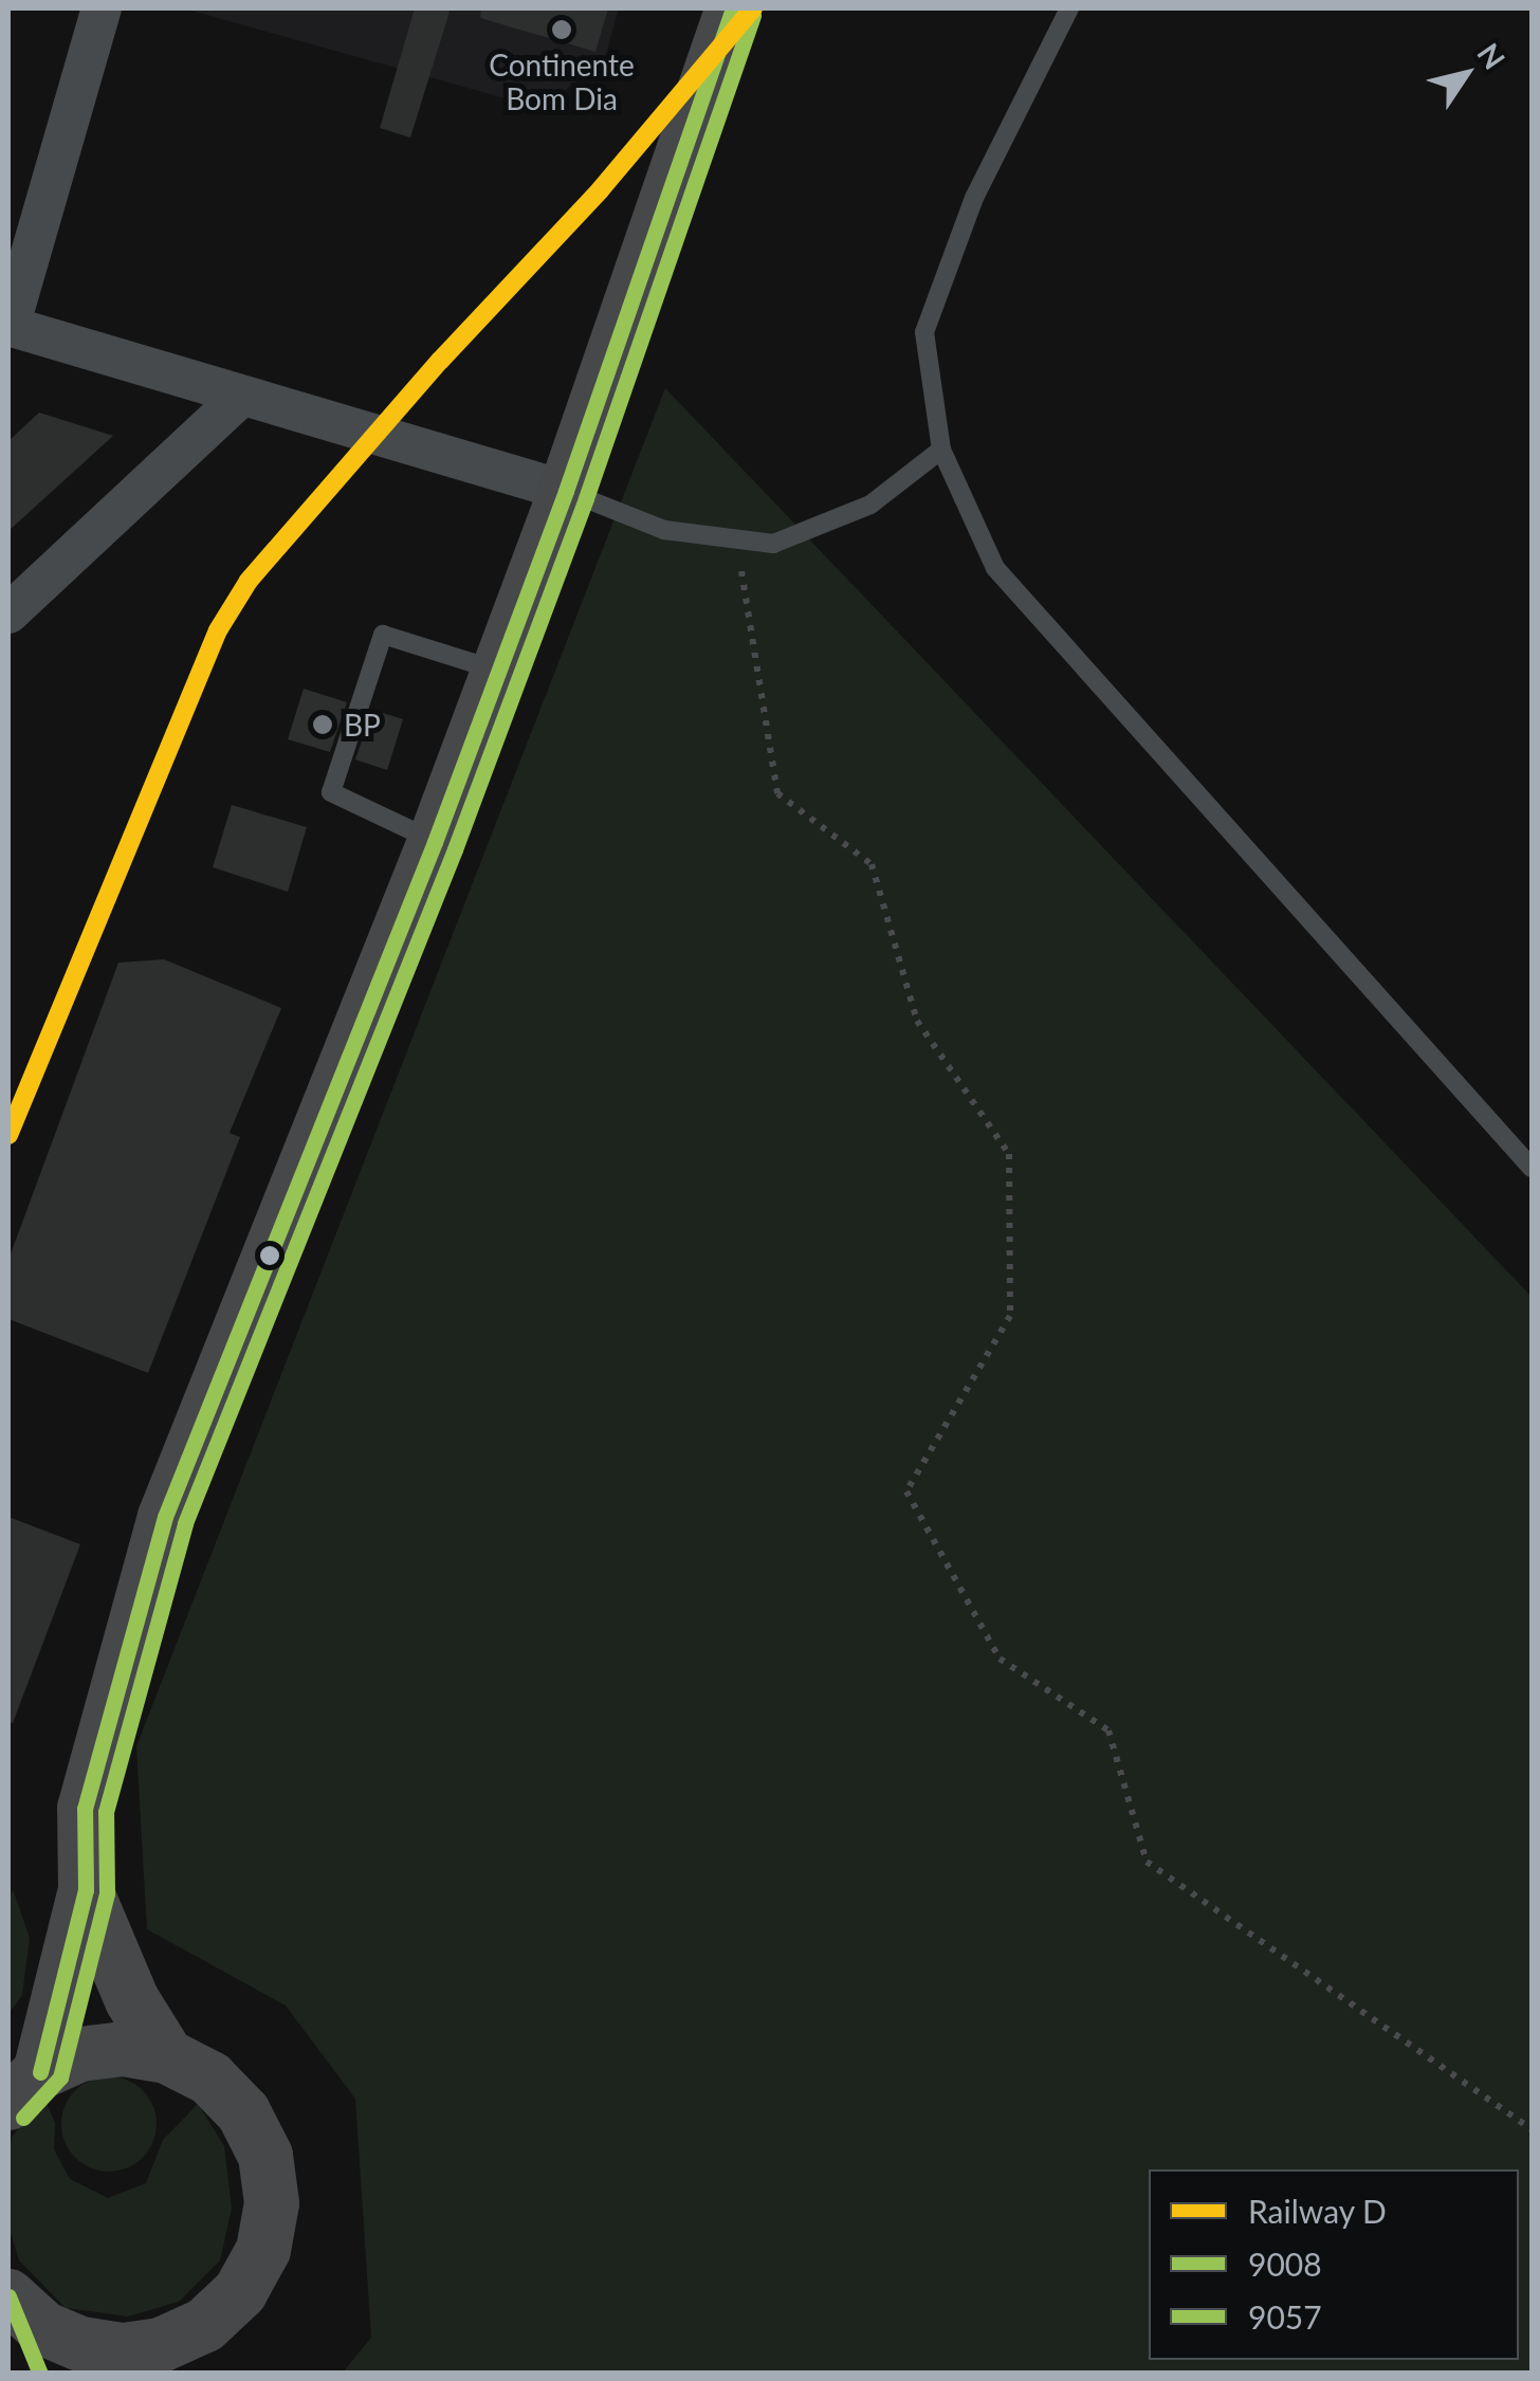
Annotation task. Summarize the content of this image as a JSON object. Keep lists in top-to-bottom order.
{
  "places": ["Continente Bom Dia", "BP"],
  "lines": ["rail line D", "transit line 9008", "transit line 9057"],
  "legend": ["Railway D", "9008", "9057"],
  "north": "top right"
}
